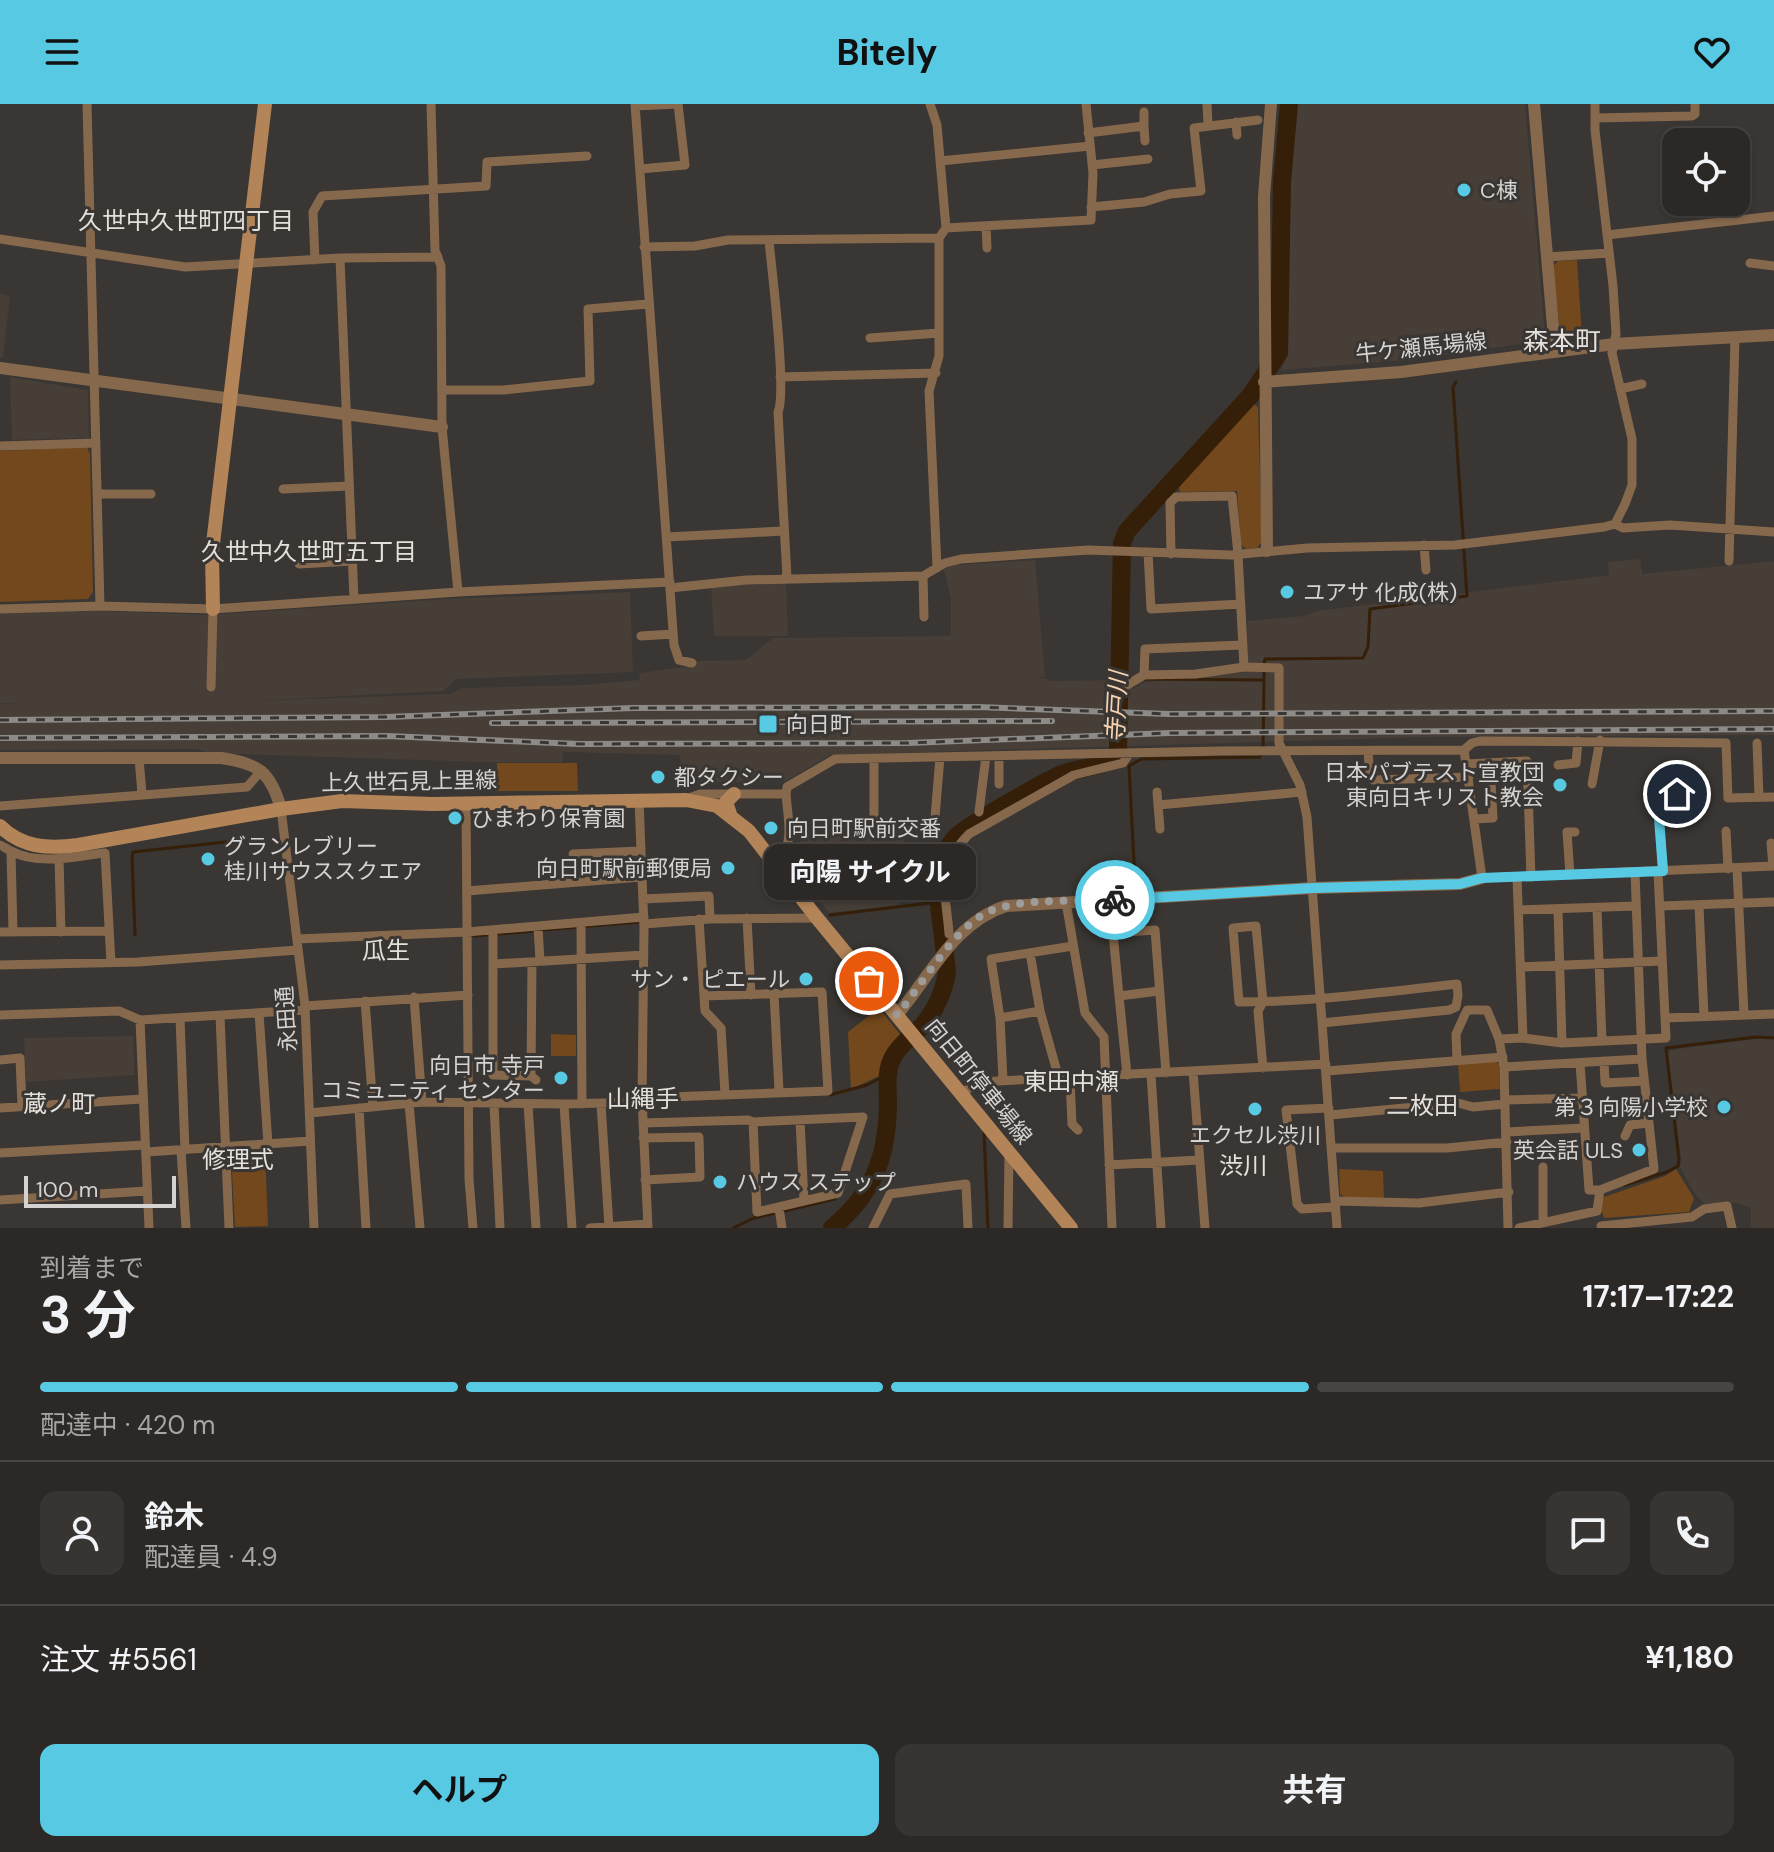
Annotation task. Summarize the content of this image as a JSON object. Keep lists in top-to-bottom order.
{
  "streets": {
    "main road": ["上久世石見上里線", "向日町停車場線"],
    "street": ["牛ケ瀬馬場線", "永田通"]
  },
  "crossings": [
    ["上久世石見上里線", "永田通"],
    ["上久世石見上里線", "向日町停車場線"]
  ],
  "districts": [
    "久世中久世町四丁目",
    "森本町",
    "久世中久世町五丁目",
    "瓜生",
    "東田中瀬",
    "山縄手",
    "蔵ノ町",
    "二枚田",
    "修理式",
    "渋川"
  ],
  "water": ["寺戸川"],
  "places": {
    "other": [
      "C棟",
      "ユアサ 化成(株)",
      "都タクシー",
      "日本パブテスト宣教団 東向日キリスト教会",
      "ひまわり保育園",
      "向日町駅前交番",
      "グランレブリー 桂川サウススクエア",
      "向日町駅前郵便局",
      "サン・ ピエール",
      "向陽 サイクル",
      "向日市 寺戸 コミュニティ センター",
      "第３向陽小学校",
      "エクセル渋川",
      "英会話 ULS",
      "ハウス ステップ"
    ],
    "transit": ["向日町"]
  },
  "scale_bar": "100 m",
  "page": {
    "header": "Bitely",
    "bubble": "向陽 サイクル",
    "scale": "100 m",
    "heading": ["3 分", "到着まで", "17:17–17:22"],
    "panel": [
      "鈴木",
      "配達員 · 4.9",
      "注文 #5561",
      "¥1,180"
    ],
    "bar": "配達中 · 420 m",
    "buttons": ["ヘルプ", "共有"]
  }
}
